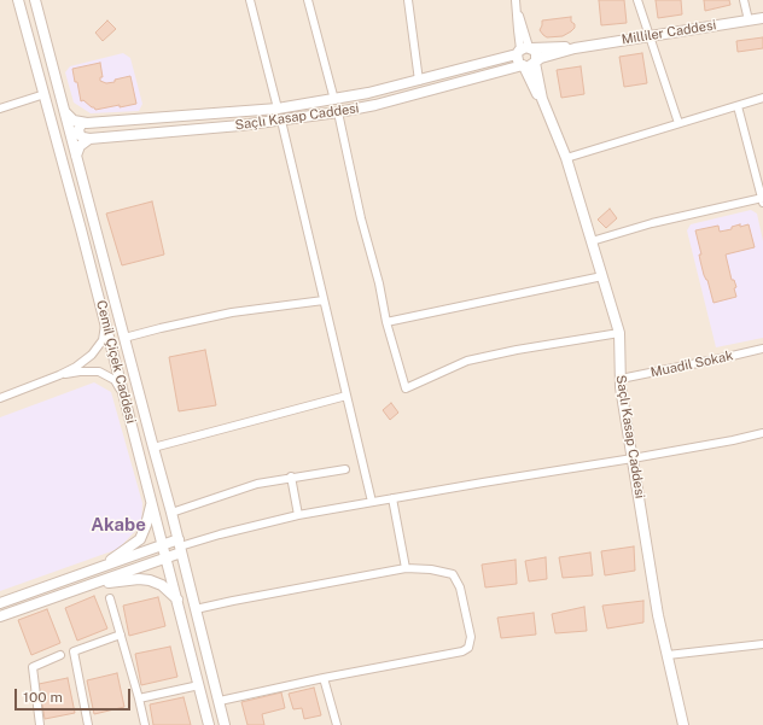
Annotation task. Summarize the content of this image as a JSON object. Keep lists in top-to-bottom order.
{
  "streets": {
    "street": [
      "Milliler Caddesi",
      "Saçlı Kasap Caddesi",
      "Cemil Çiçek Caddesi",
      "Muadil Sokak"
    ]
  },
  "crossings": [
    ["Milliler Caddesi", "Saçlı Kasap Caddesi"],
    ["Saçlı Kasap Caddesi", "Muadil Sokak"]
  ],
  "districts": ["Akabe"],
  "scale_bar": "100 m"
}
